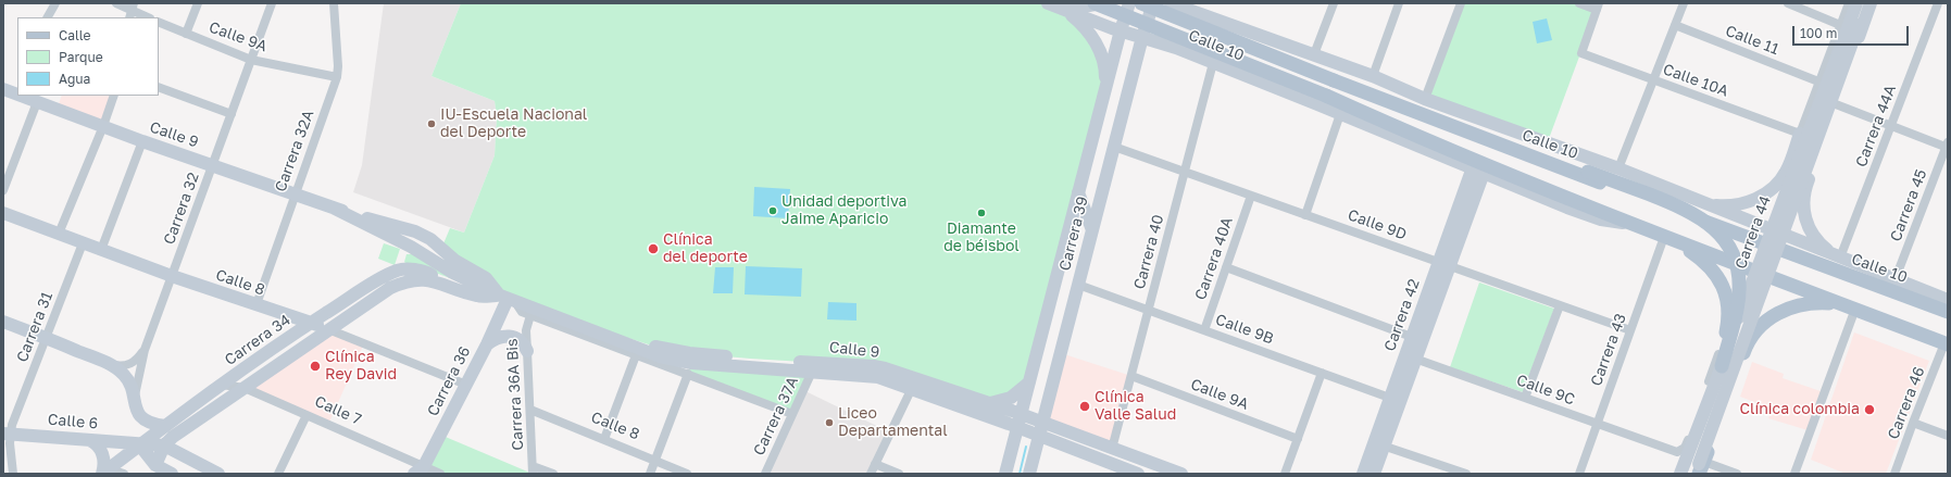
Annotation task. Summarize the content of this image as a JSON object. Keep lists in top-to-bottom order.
{
  "streets": {
    "main road": [
      "Calle 10",
      "Calle 9",
      "Carrera 44",
      "Carrera 39",
      "Calle 8",
      "Carrera 42",
      "Carrera 34",
      "Carrera 36",
      "Calle 6"
    ],
    "street": [
      "Calle 9A",
      "Calle 11",
      "Calle 10A",
      "Carrera 44A",
      "Carrera 32A",
      "Carrera 45",
      "Carrera 32",
      "Calle 9D",
      "Carrera 40",
      "Carrera 40A",
      "Carrera 31",
      "Calle 9B",
      "Carrera 43",
      "Calle 9C",
      "Carrera 36A Bis",
      "Carrera 46",
      "Calle 7",
      "Carrera 37A"
    ]
  },
  "crossings": [
    ["Calle 9A", "Carrera 32A"],
    ["Calle 9A", "Carrera 32"],
    ["Calle 9A", "Carrera 40"],
    ["Calle 11", "Carrera 44"],
    ["Calle 10", "Carrera 44A"],
    ["Calle 10", "Carrera 45"],
    ["Calle 10", "Carrera 39"],
    ["Calle 10", "Carrera 40"],
    ["Calle 10", "Carrera 42"],
    ["Calle 10", "Carrera 43"],
    ["Calle 10", "Carrera 46"],
    ["Calle 10A", "Carrera 44"],
    ["Calle 9", "Carrera 32A"],
    ["Calle 9", "Carrera 32"],
    ["Calle 9", "Carrera 39"],
    ["Calle 9", "Carrera 40"],
    ["Calle 9", "Carrera 34"],
    ["Calle 9", "Carrera 36"],
    ["Calle 9", "Carrera 36A Bis"],
    ["Calle 9", "Carrera 37A"],
    ["Carrera 32A", "Calle 8"],
    ["Carrera 32", "Calle 8"],
    ["Calle 9D", "Carrera 39"],
    ["Calle 9D", "Carrera 40"],
    ["Calle 9D", "Carrera 40A"],
    ["Calle 9D", "Carrera 42"],
    ["Calle 9D", "Carrera 43"],
    ["Carrera 44", "Calle 9C"],
    ["Carrera 39", "Calle 9B"],
    ["Carrera 40", "Calle 9B"],
    ["Carrera 40A", "Calle 9B"],
    ["Calle 8", "Carrera 31"],
    ["Calle 8", "Carrera 34"],
    ["Calle 8", "Carrera 36"],
    ["Calle 8", "Carrera 36A Bis"],
    ["Carrera 42", "Calle 9B"],
    ["Carrera 42", "Calle 9C"],
    ["Carrera 31", "Calle 6"],
    ["Carrera 34", "Carrera 36"],
    ["Carrera 34", "Calle 7"],
    ["Carrera 34", "Calle 6"],
    ["Carrera 43", "Calle 9C"],
    ["Carrera 36", "Calle 7"]
  ],
  "places": [
    "IU-Escuela Nacional del Deporte",
    "Unidad deportiva Jaime Aparicio",
    "Diamante de béisbol",
    "Clínica del deporte",
    "Clínica Rey David",
    "Clínica Valle Salud",
    "Clínica colombia",
    "Liceo Departamental"
  ],
  "legend": ["Calle", "Parque", "Agua"],
  "scale_bar": "100 m"
}
